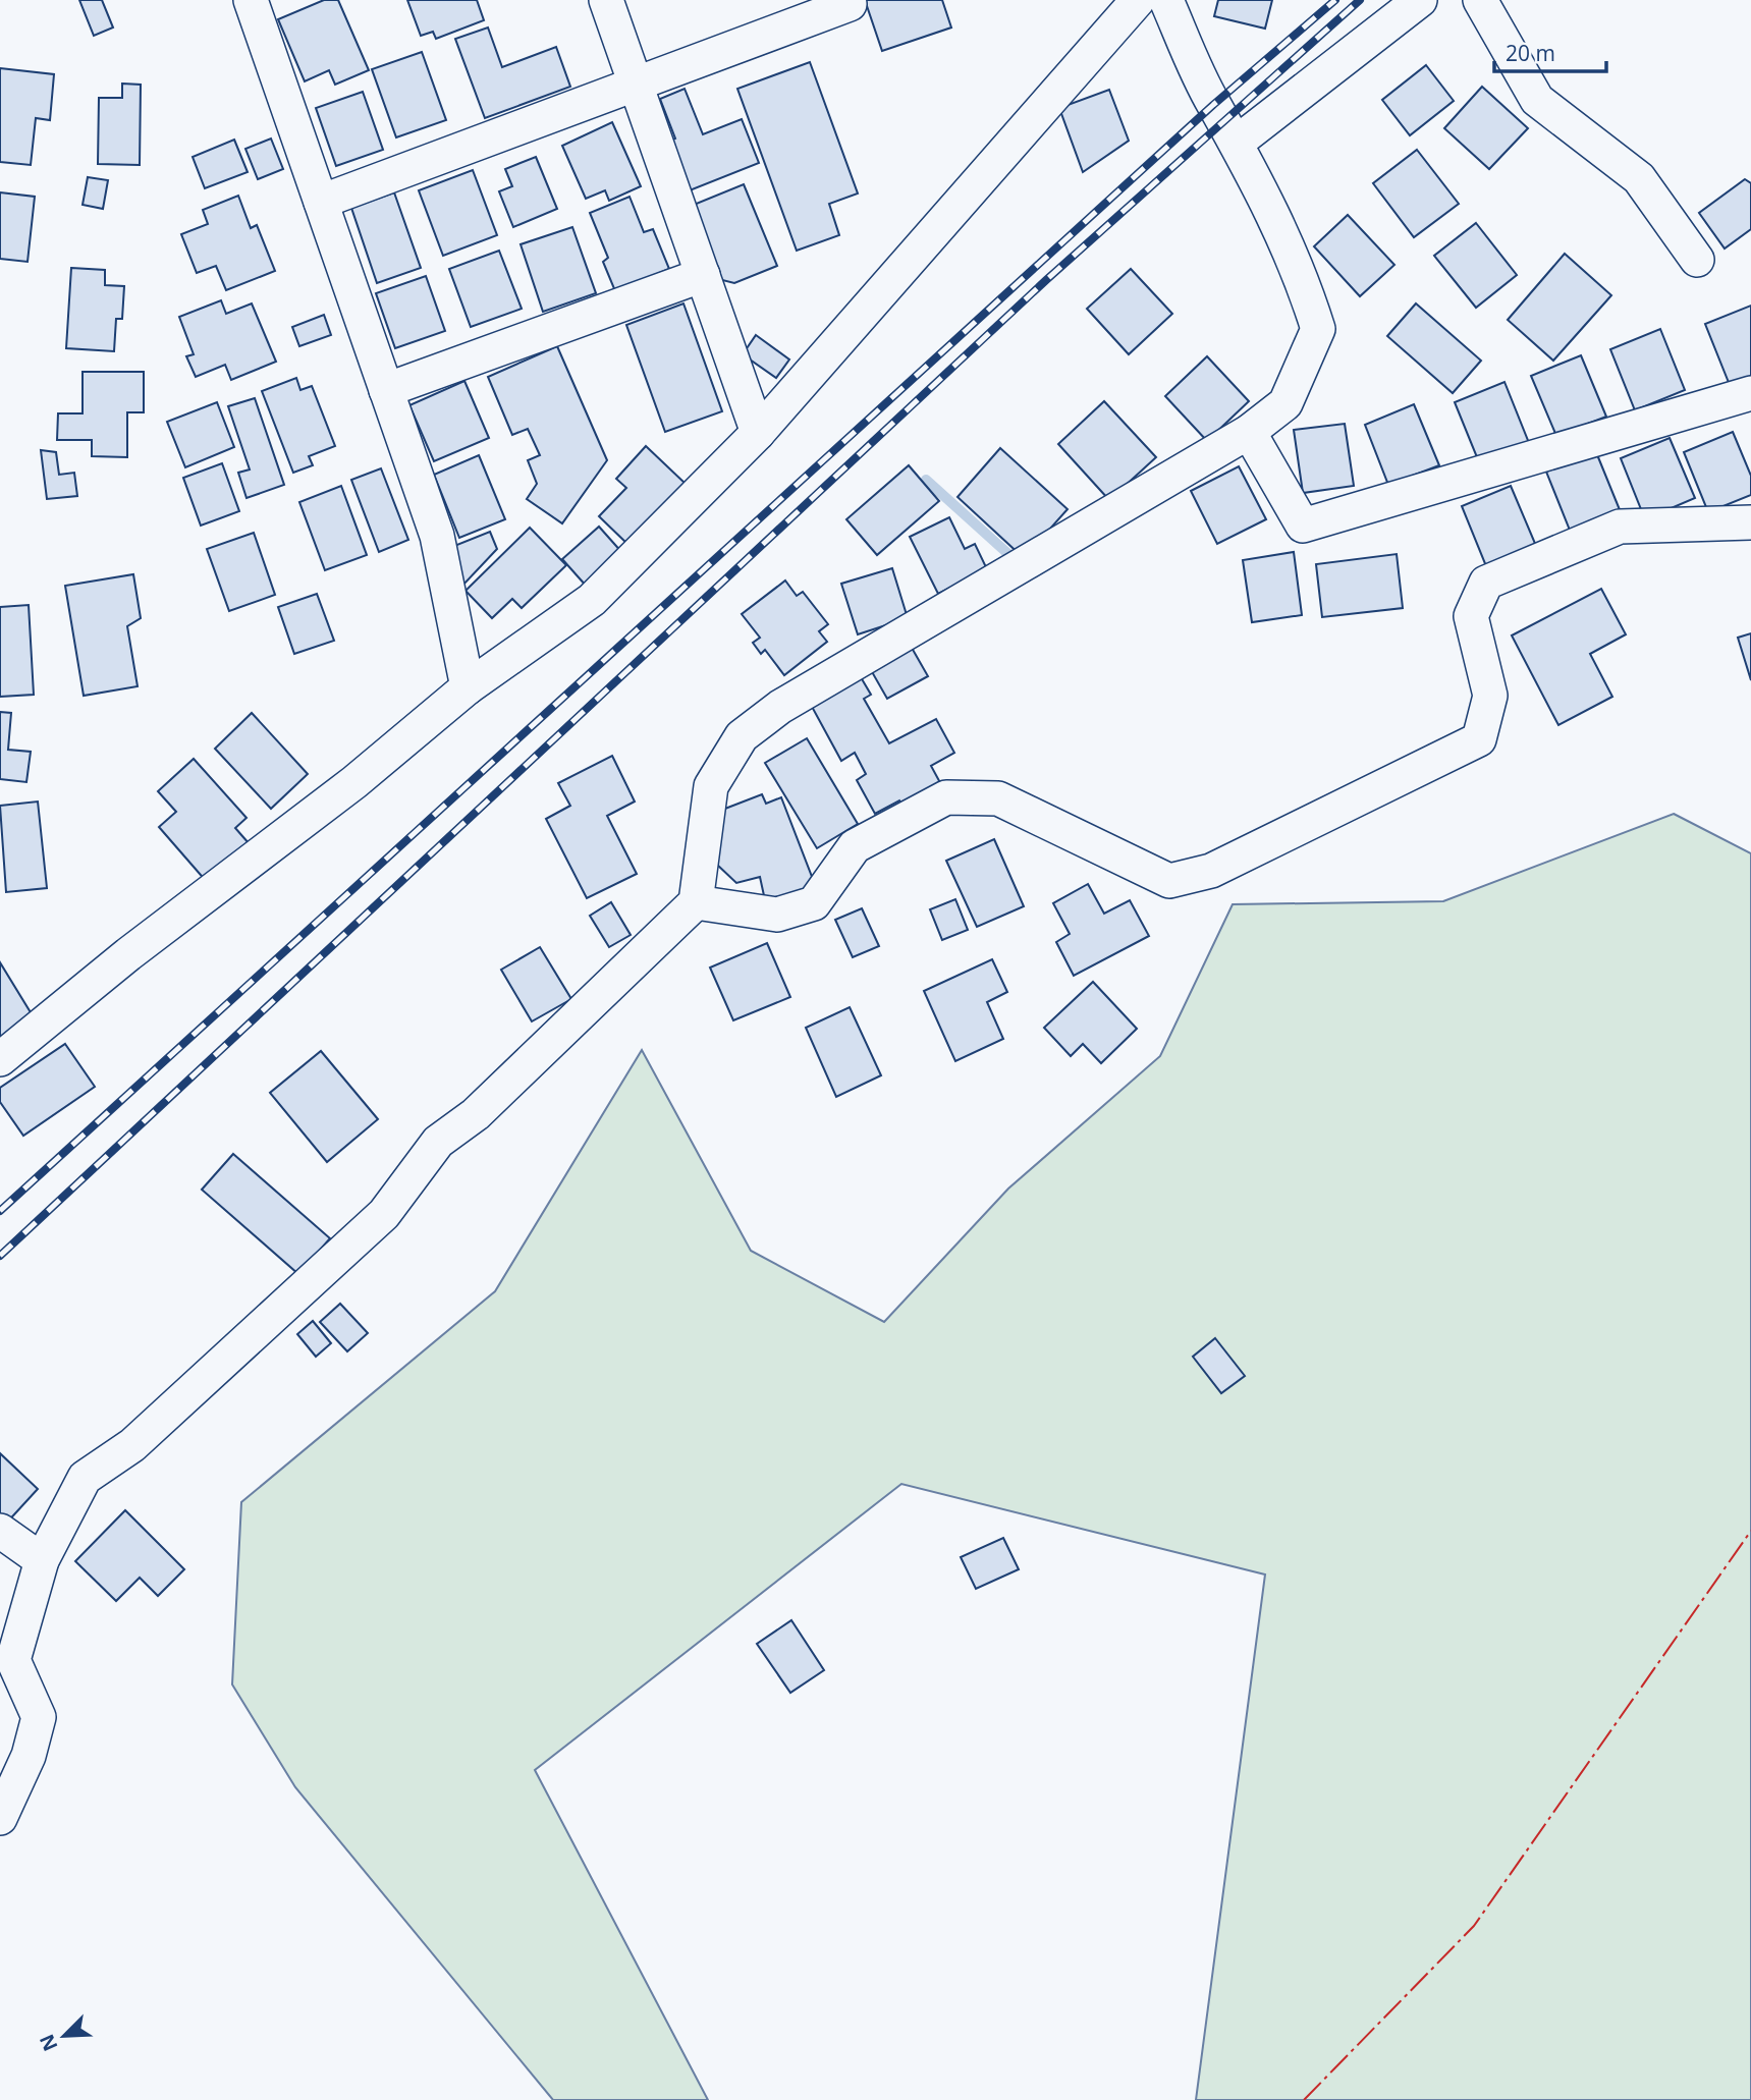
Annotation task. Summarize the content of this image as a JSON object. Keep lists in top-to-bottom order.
{
  "scale_bar": "20 m",
  "north": "bottom left"
}
